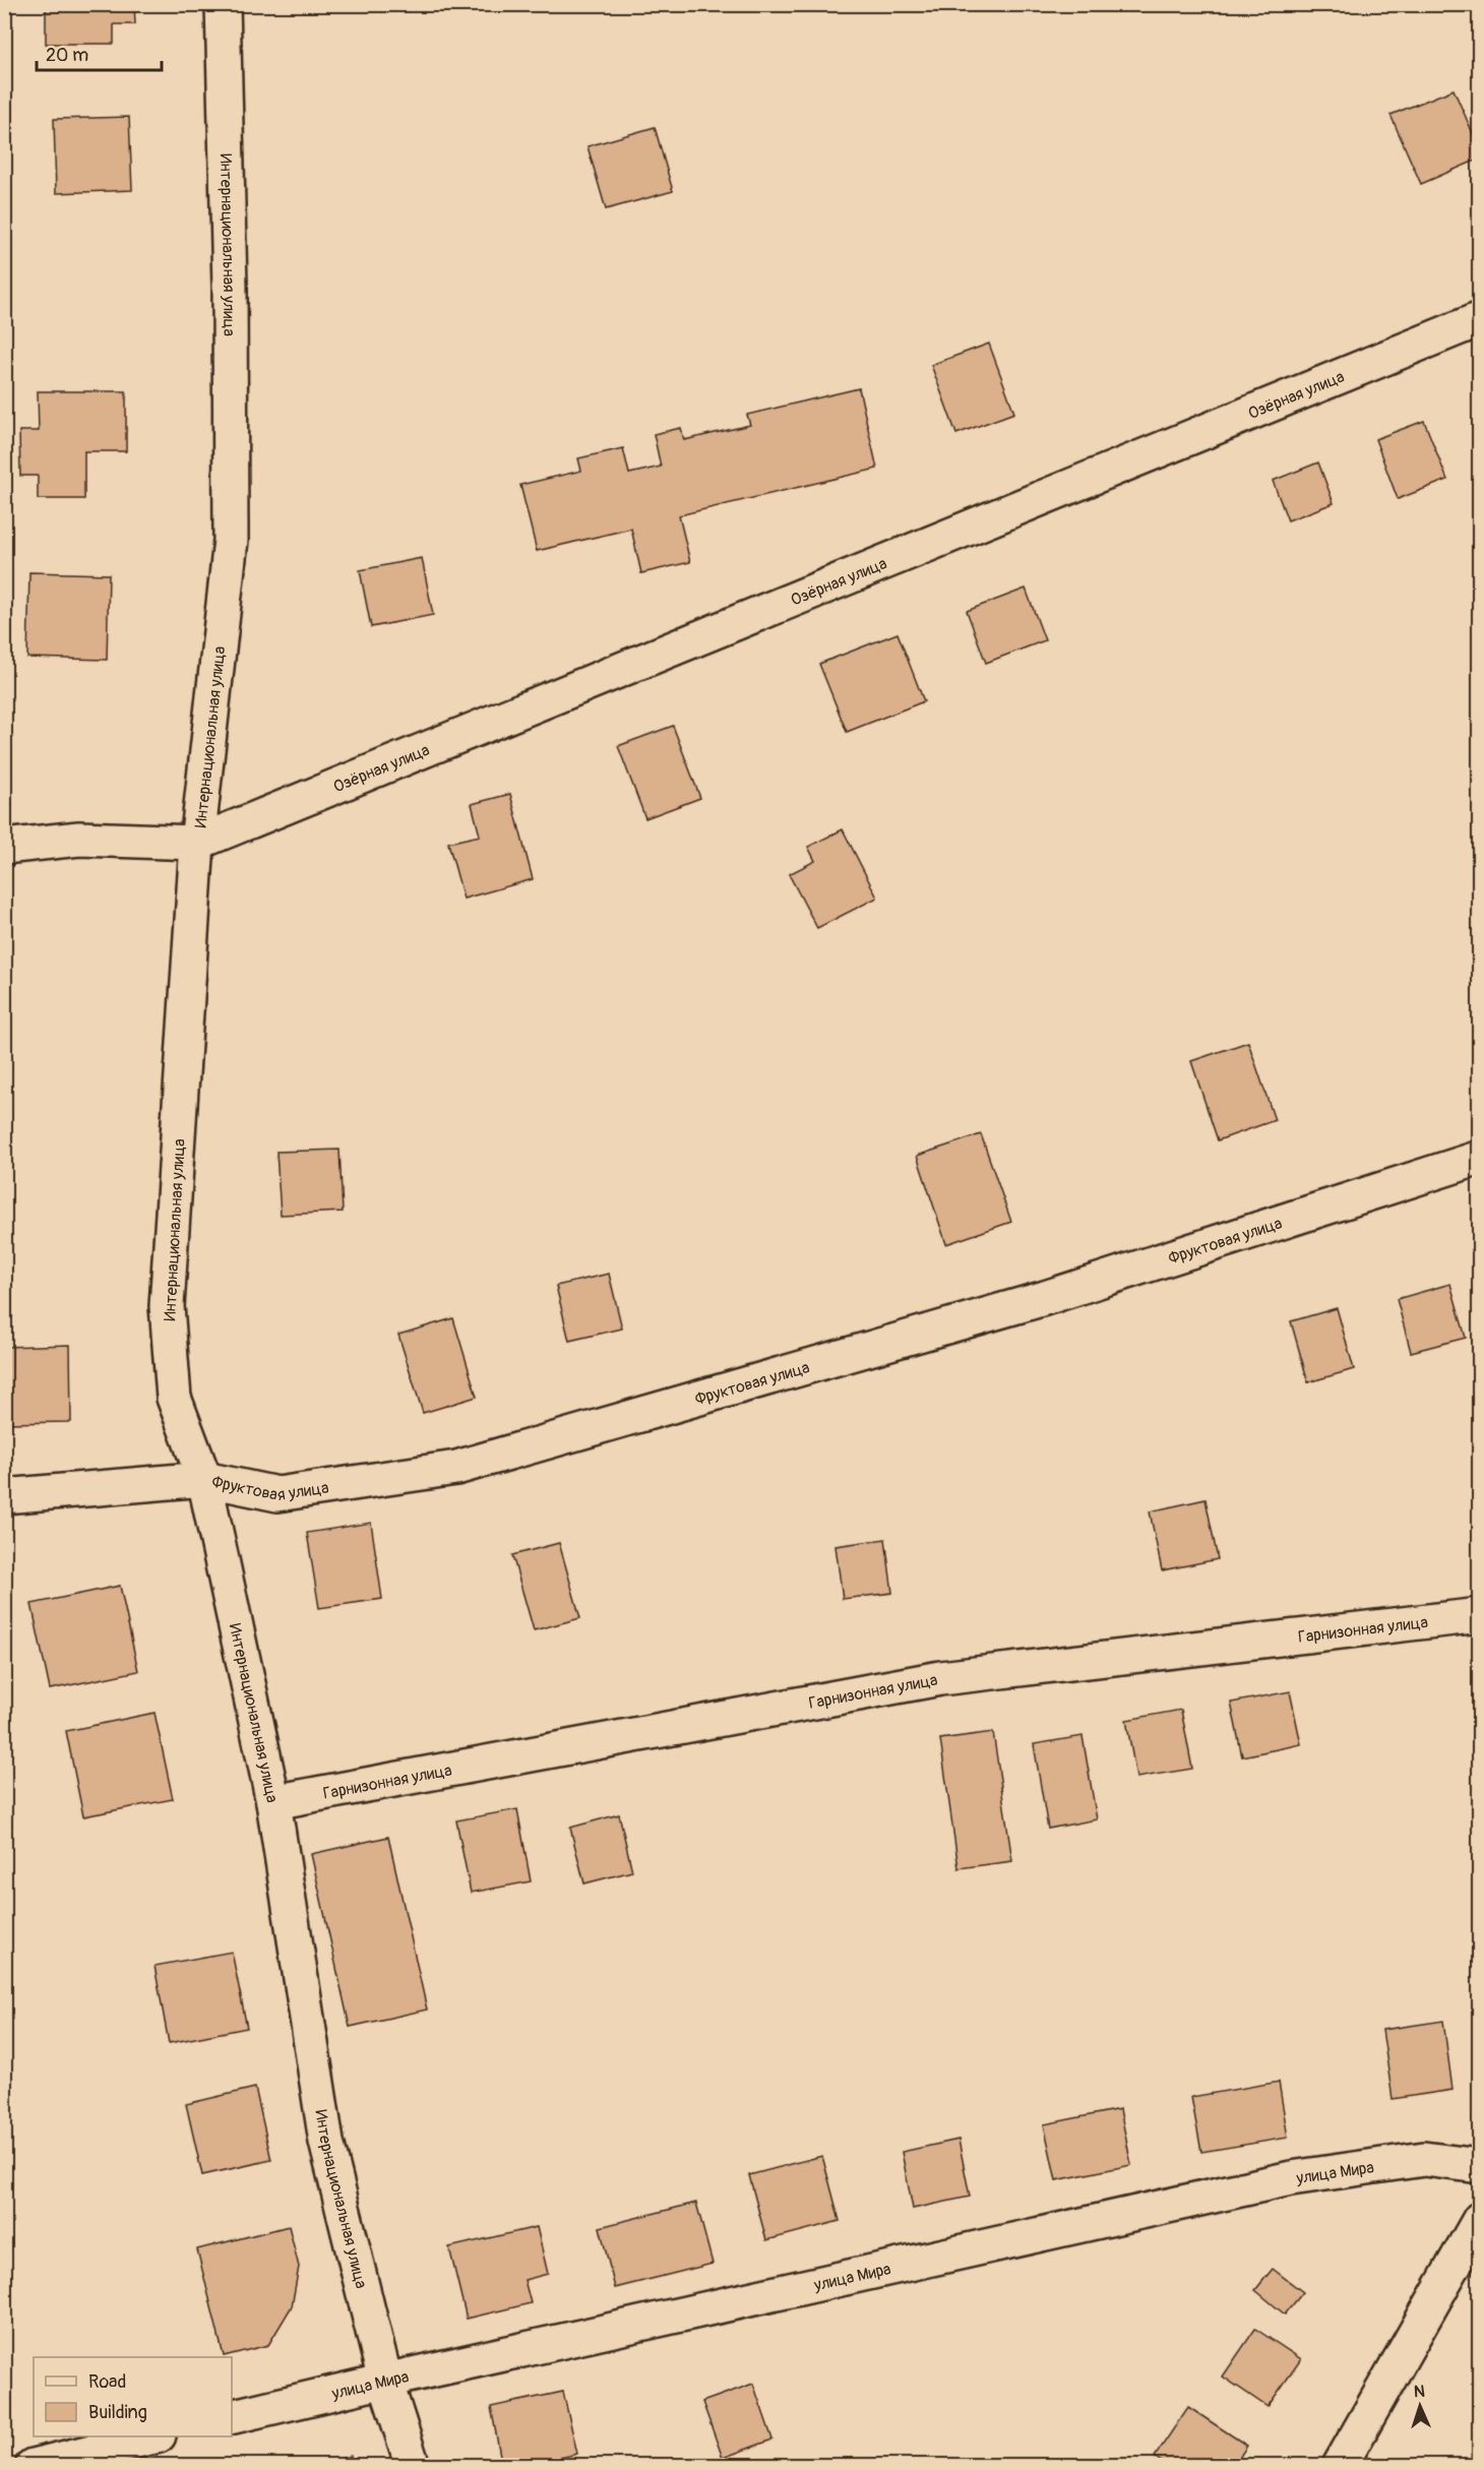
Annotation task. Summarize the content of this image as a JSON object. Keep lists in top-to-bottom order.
{
  "streets": {
    "street": [
      "Интернациональная улица",
      "Озёрная улица",
      "Фруктовая улица",
      "Гарнизонная улица",
      "улица Мира"
    ]
  },
  "crossings": [
    ["Интернациональная улица", "Озёрная улица"],
    ["Интернациональная улица", "Фруктовая улица"],
    ["Интернациональная улица", "Гарнизонная улица"],
    ["Интернациональная улица", "улица Мира"]
  ],
  "legend": ["Road", "Building"],
  "scale_bar": "20 m",
  "north": "top"
}
